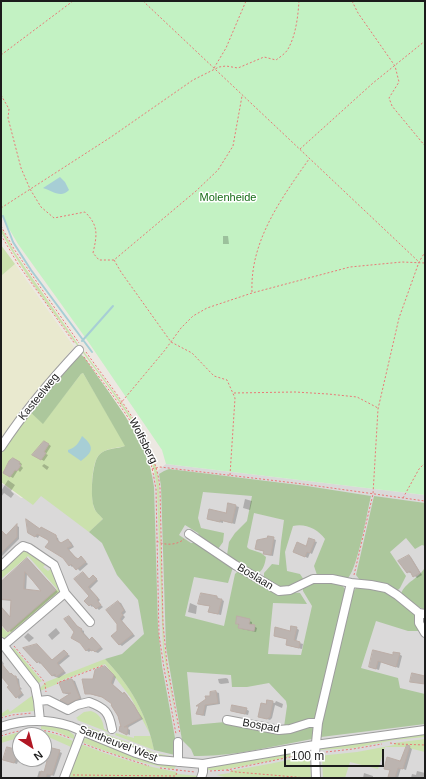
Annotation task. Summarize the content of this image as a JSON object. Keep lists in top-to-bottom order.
{
  "streets": {
    "street": [
      "Kasteelweg",
      "Boslaan",
      "Bospad",
      "Santheuvel West"
    ],
    "path": ["Wolfsberg"]
  },
  "crossings": [
    ["Kasteelweg", "Wolfsberg"]
  ],
  "parks": ["Molenheide"],
  "scale_bar": "100 m",
  "north": "bottom right"
}
